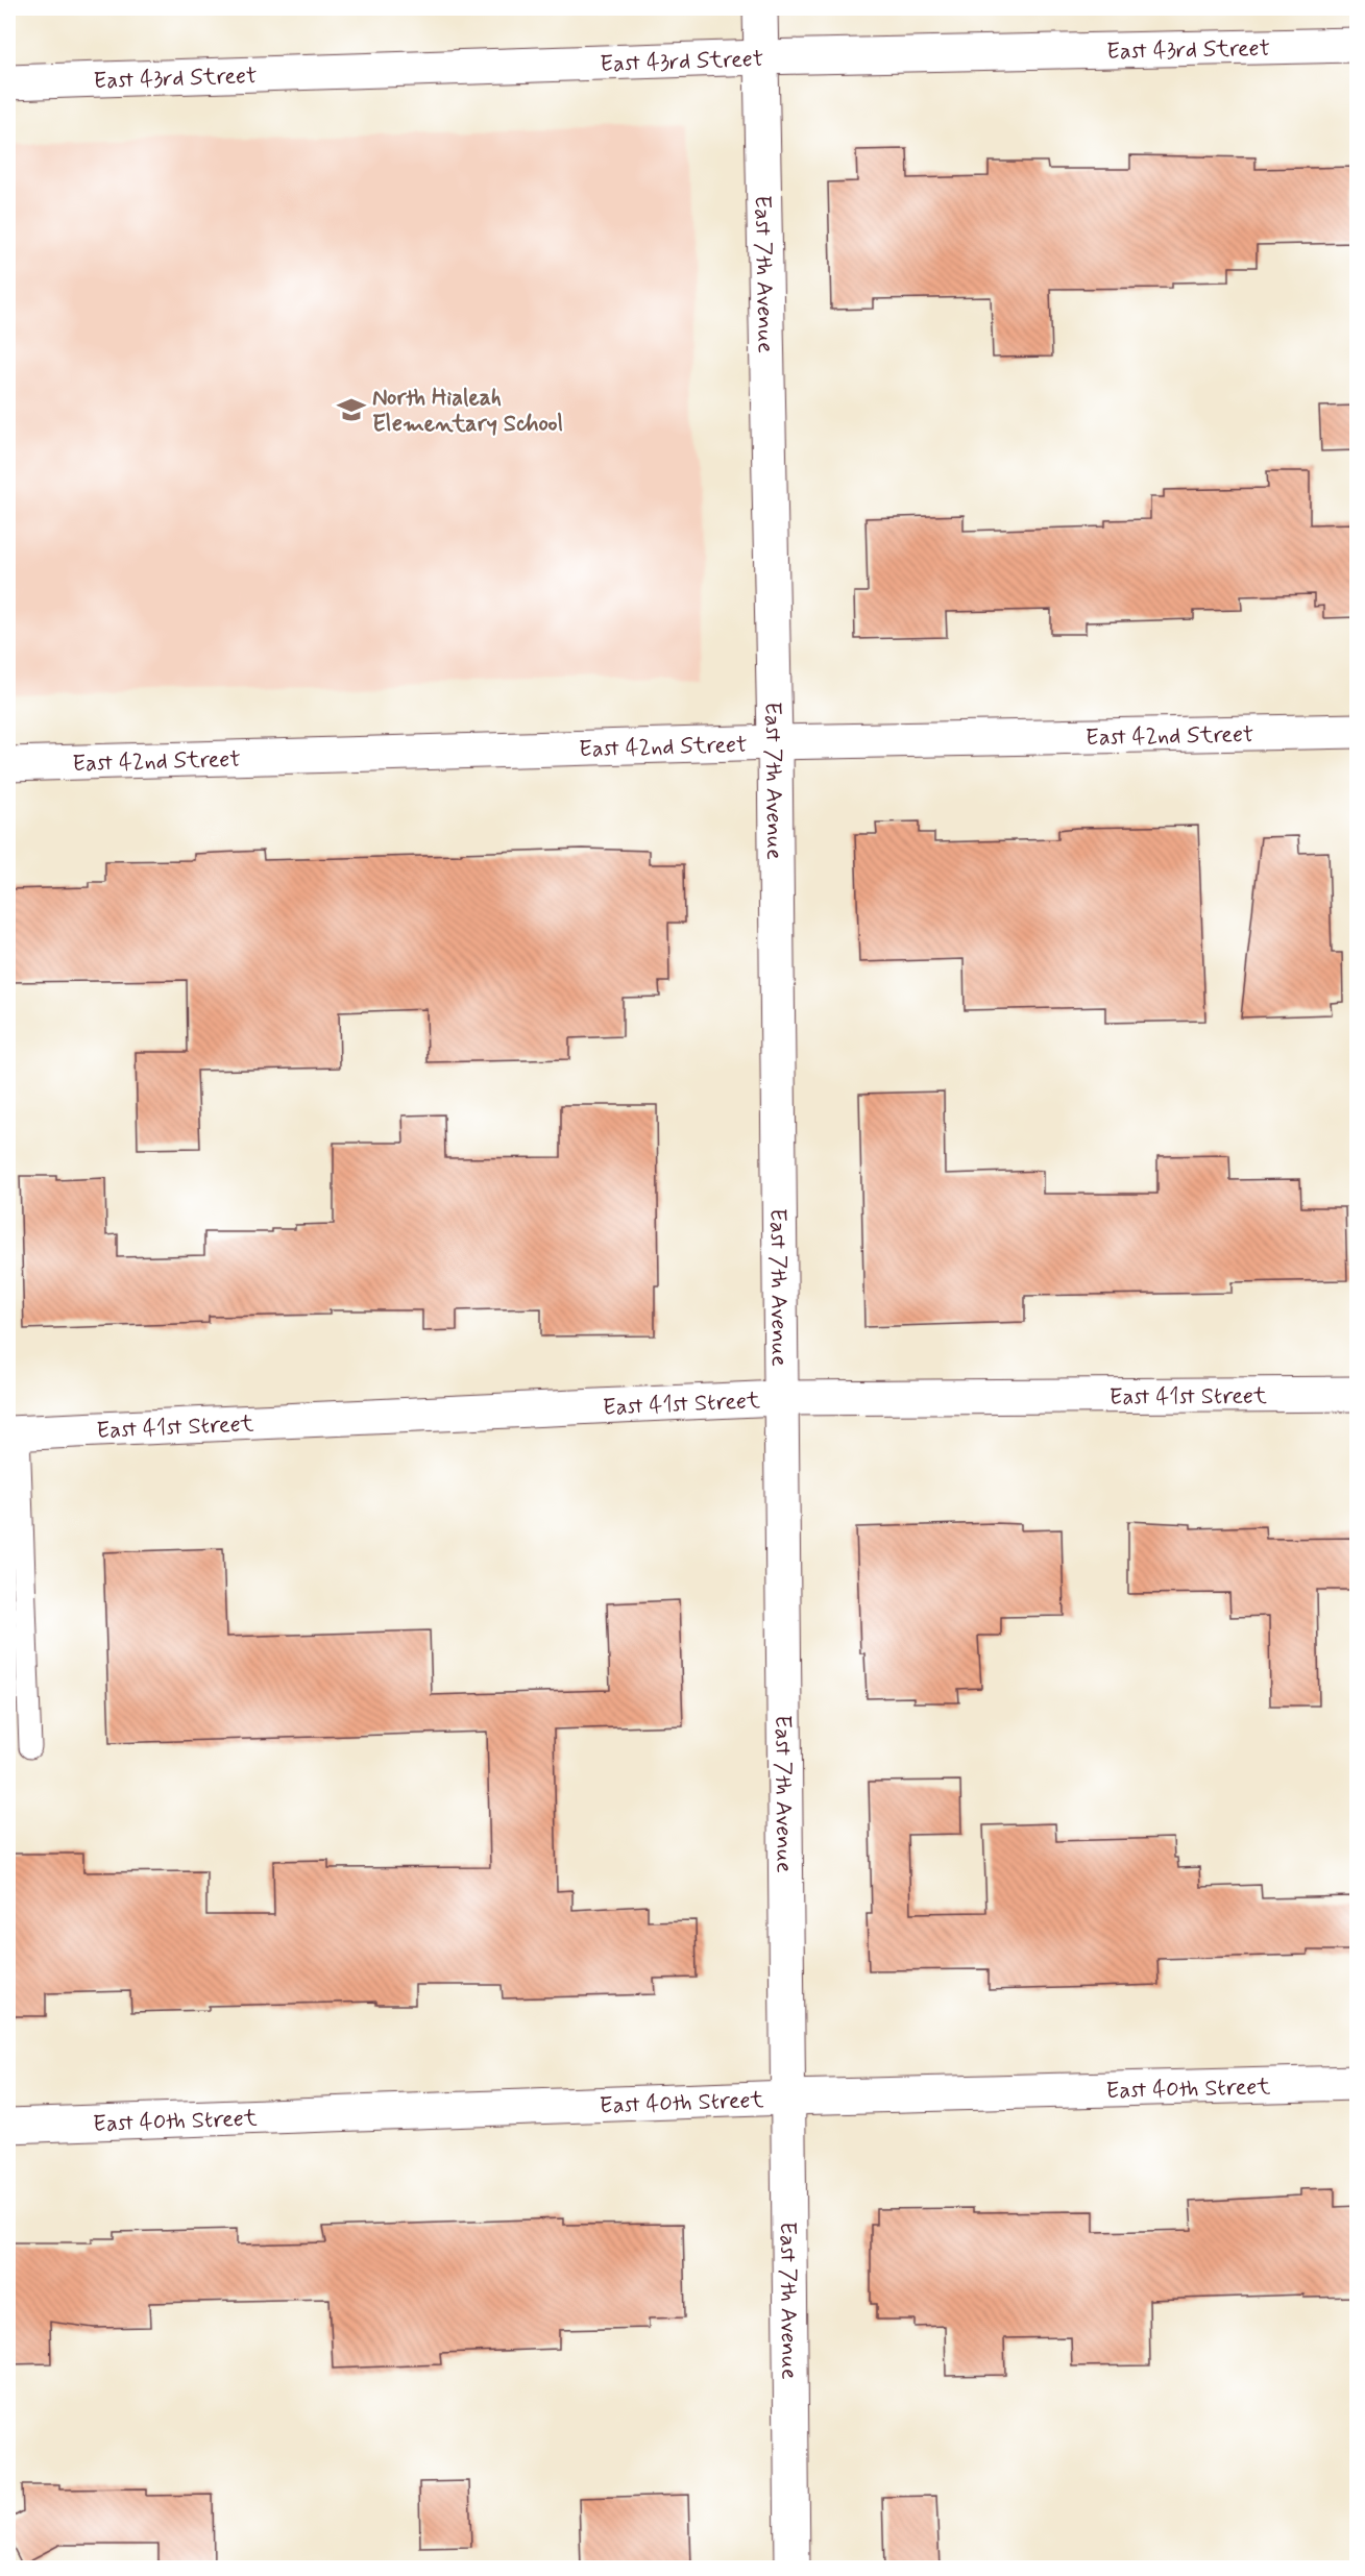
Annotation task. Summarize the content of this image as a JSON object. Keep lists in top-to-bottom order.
{
  "streets": {
    "street": [
      "East 43rd Street",
      "East 7th Avenue",
      "East 42nd Street",
      "East 41st Street",
      "East 40th Street"
    ]
  },
  "crossings": [
    ["East 43rd Street", "East 7th Avenue"],
    ["East 7th Avenue", "East 42nd Street"],
    ["East 7th Avenue", "East 41st Street"],
    ["East 7th Avenue", "East 40th Street"]
  ],
  "places": {
    "school or university": ["North Hialeah Elementary School"]
  }
}
